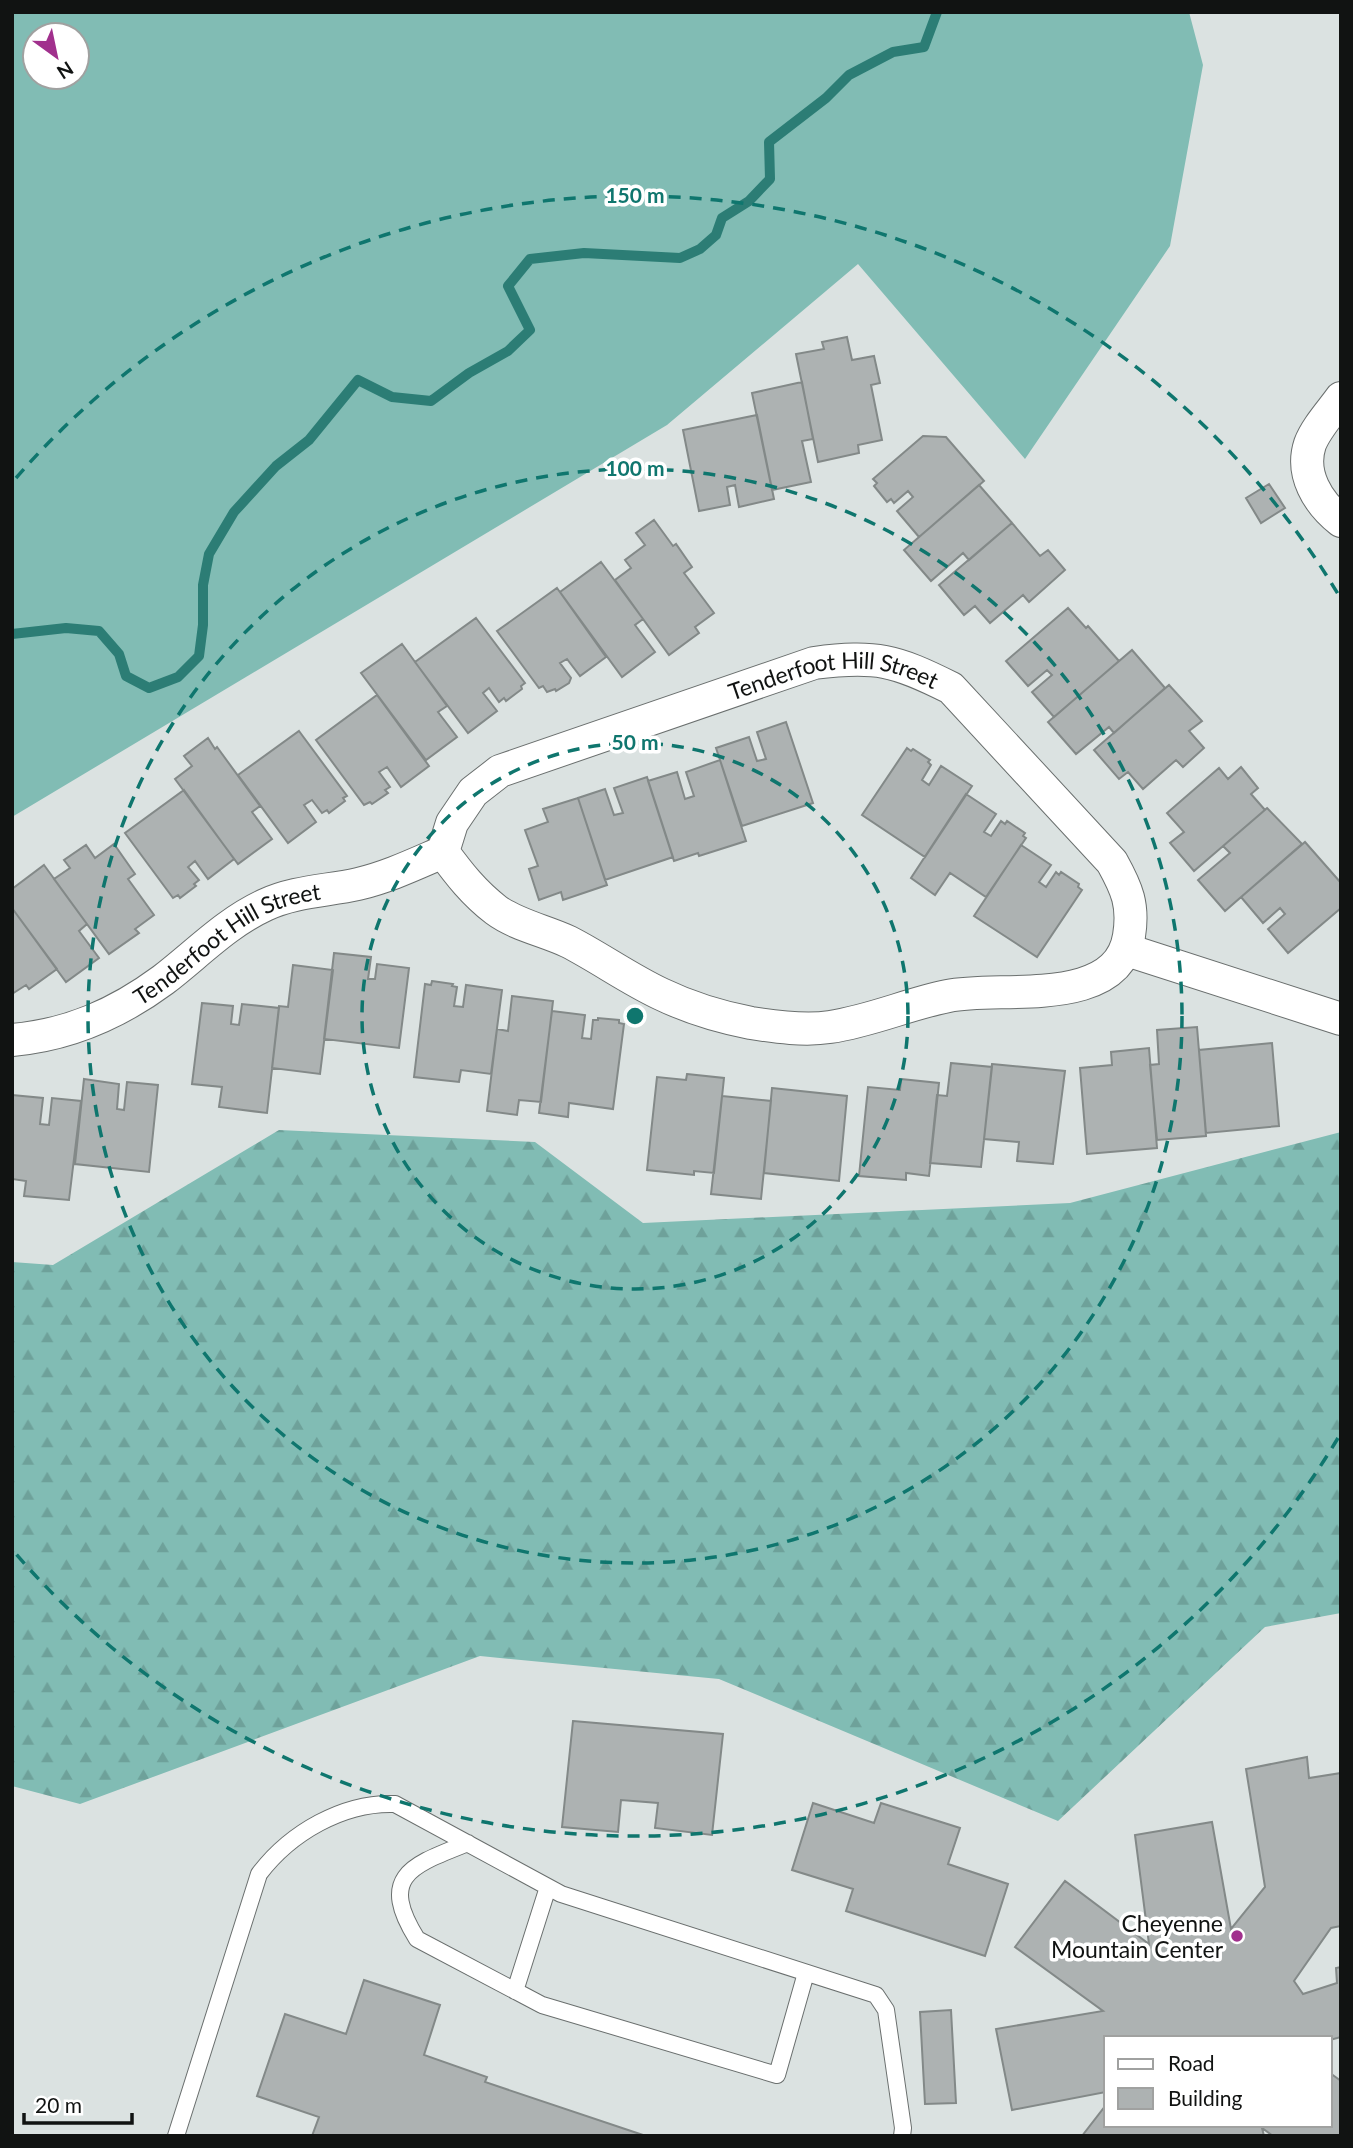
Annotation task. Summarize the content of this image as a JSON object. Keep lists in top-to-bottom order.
{
  "streets": {
    "street": ["Tenderfoot Hill Street"]
  },
  "places": ["Cheyenne Mountain Center"],
  "legend": ["Road", "Building"],
  "scale_bar": "20 m",
  "north": "bottom right",
  "rings": ["150 m", "100 m", "50 m"]
}
